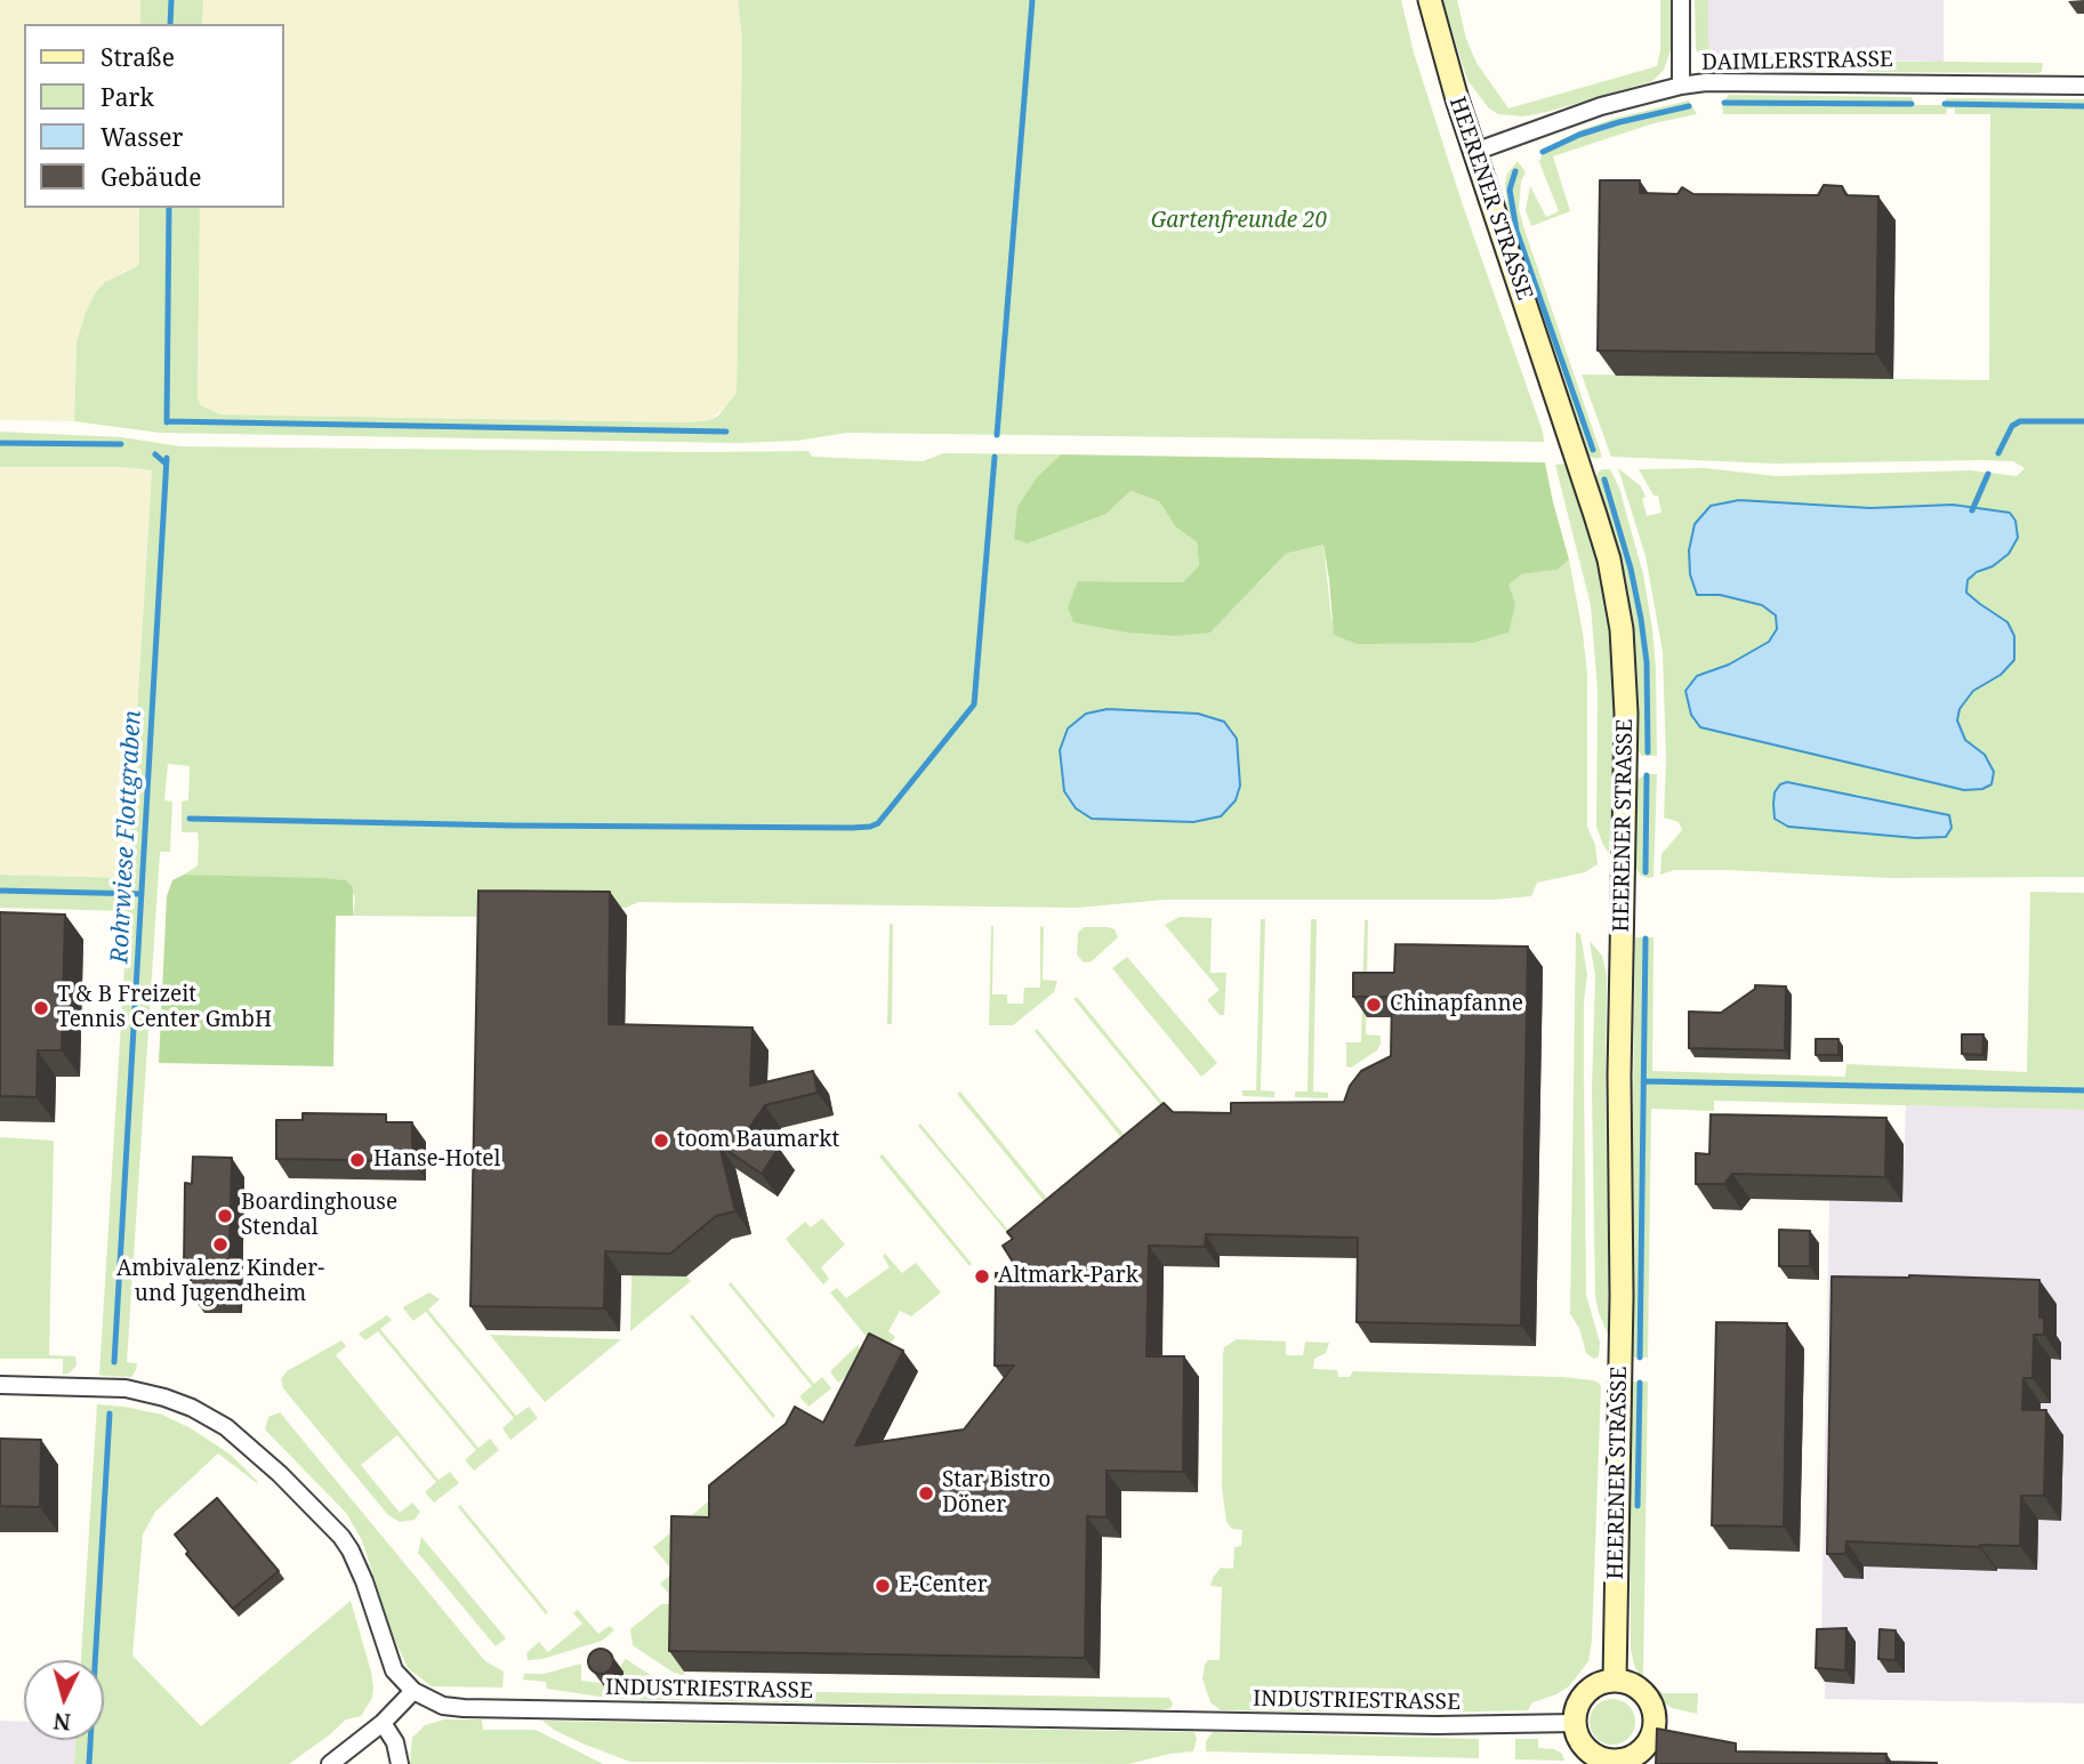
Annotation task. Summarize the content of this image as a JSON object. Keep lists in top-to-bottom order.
{
  "streets": {
    "main road": ["HEERENER STRASSE"],
    "street": ["DAIMLERSTRASSE", "INDUSTRIESTRASSE"]
  },
  "crossings": [
    ["DAIMLERSTRASSE", "HEERENER STRASSE"],
    ["HEERENER STRASSE", "INDUSTRIESTRASSE"]
  ],
  "water": ["Rohrwiese Flottgraben"],
  "parks": ["Gartenfreunde 20"],
  "places": [
    "Chinapfanne",
    "T & B Freizeit Tennis Center GmbH",
    "toom Baumarkt",
    "Hanse-Hotel",
    "Boardinghouse Stendal",
    "Ambivalenz Kinder- und Jugendheim",
    "Altmark-Park",
    "Star Bistro Döner",
    "E-Center"
  ],
  "legend": [
    "Straße",
    "Park",
    "Wasser",
    "Gebäude"
  ],
  "north": "bottom"
}
